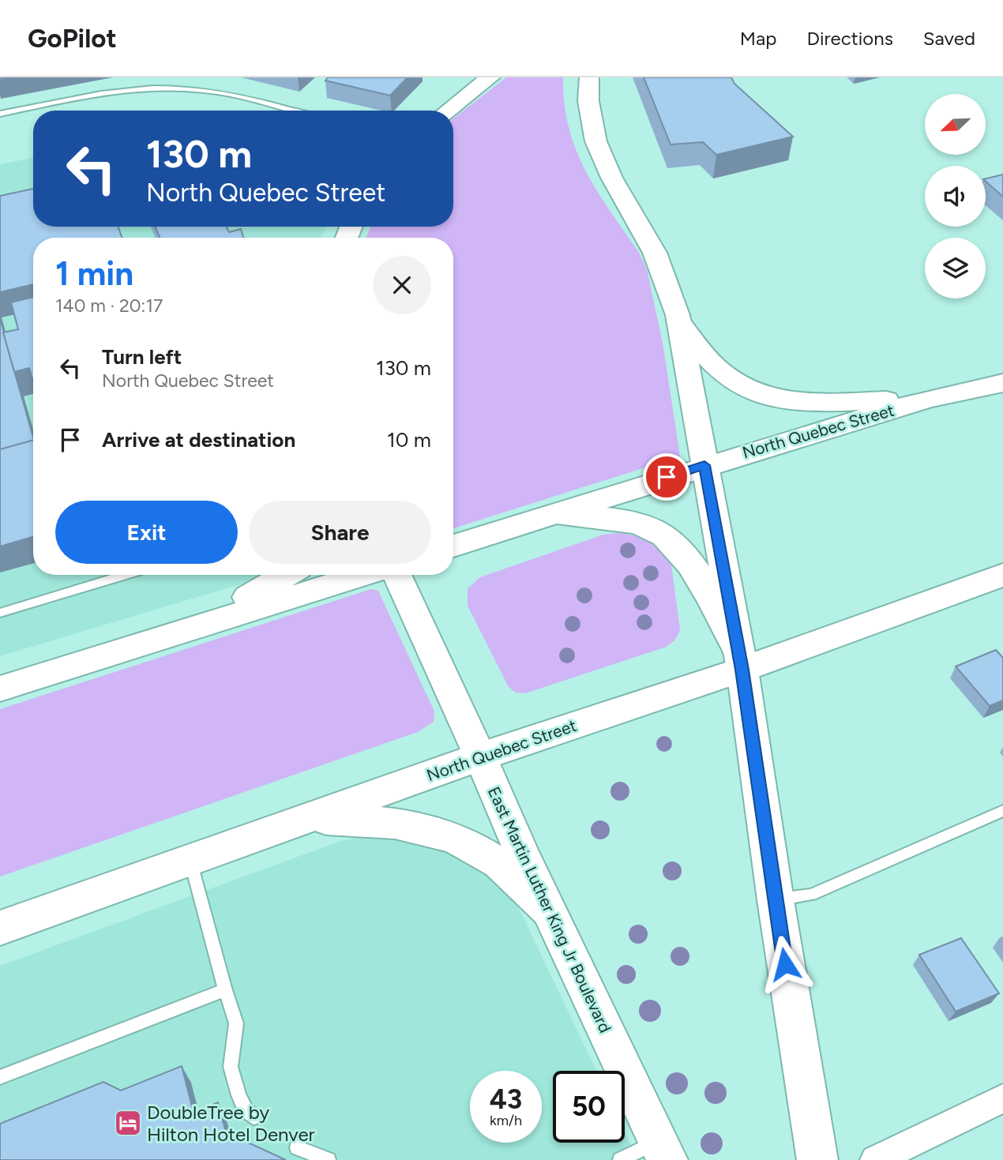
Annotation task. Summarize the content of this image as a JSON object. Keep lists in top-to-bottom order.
{
  "streets": {
    "main road": ["North Quebec Street", "East Martin Luther King Jr Boulevard"]
  },
  "crossings": [
    ["North Quebec Street", "East Martin Luther King Jr Boulevard"]
  ],
  "places": {
    "hotel": ["DoubleTree by Hilton Hotel Denver"]
  },
  "north": "bottom left",
  "page": {
    "header": "GoPilot",
    "nav": ["Map", "Directions", "Saved"],
    "turn": ["130 m", "North Quebec Street"],
    "heading": ["1 min", "140 m · 20:17"],
    "list": [
      {
        "name": "Turn left",
        "note": "North Quebec Street",
        "value": "130 m"
      },
      {
        "name": "Arrive at destination",
        "value": "10 m"
      }
    ],
    "buttons": ["Exit", "Share"],
    "speed": "43 km/h",
    "limit": "50"
  }
}
